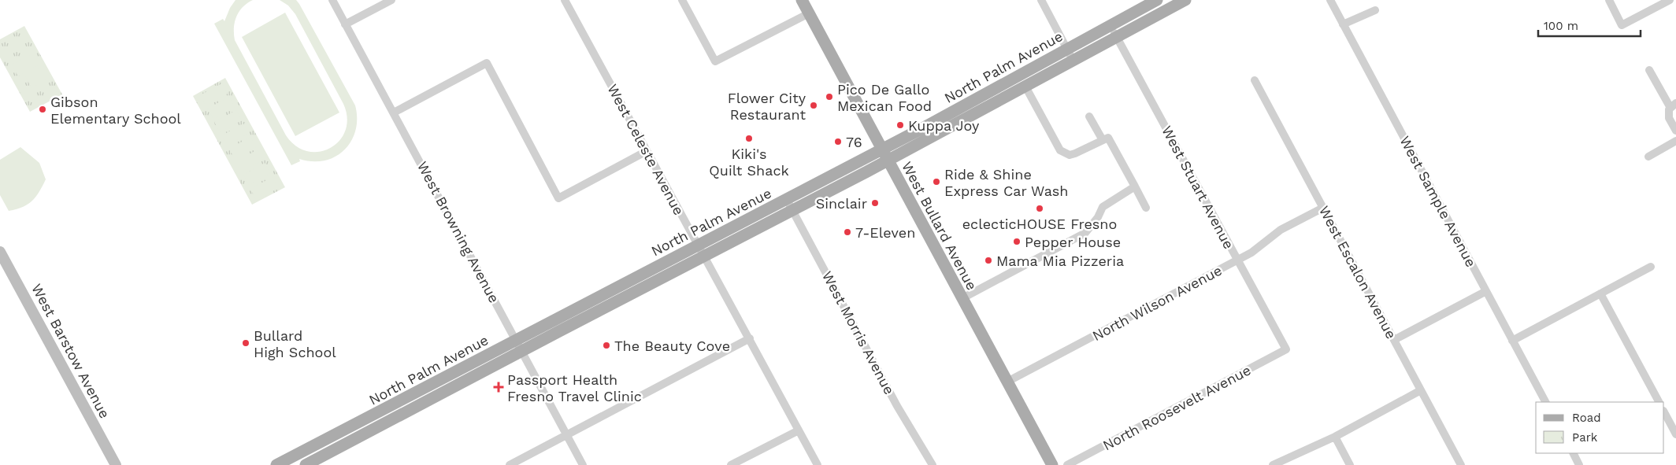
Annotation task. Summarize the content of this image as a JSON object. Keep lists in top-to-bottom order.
{
  "streets": {
    "main road": ["North Palm Avenue", "West Bullard Avenue"],
    "street": [
      "West Celeste Avenue",
      "West Stuart Avenue",
      "West Sample Avenue",
      "West Browning Avenue",
      "West Escalon Avenue",
      "North Wilson Avenue",
      "West Morris Avenue",
      "West Barstow Avenue",
      "North Roosevelt Avenue"
    ]
  },
  "crossings": [
    ["North Palm Avenue", "West Celeste Avenue"],
    ["North Palm Avenue", "West Stuart Avenue"],
    ["North Palm Avenue", "West Bullard Avenue"],
    ["North Palm Avenue", "West Browning Avenue"],
    ["North Palm Avenue", "West Morris Avenue"],
    ["West Stuart Avenue", "North Wilson Avenue"],
    ["West Stuart Avenue", "North Roosevelt Avenue"],
    ["West Bullard Avenue", "North Wilson Avenue"],
    ["West Escalon Avenue", "North Wilson Avenue"]
  ],
  "places": {
    "other": [
      "Pico De Gallo Mexican Food",
      "Flower City Restaurant",
      "Gibson Elementary School",
      "Kuppa Joy",
      "Kiki's Quilt Shack",
      "76",
      "Ride & Shine Express Car Wash",
      "Sinclair",
      "eclecticHOUSE Fresno",
      "7-Eleven",
      "Pepper House",
      "Mama Mia Pizzeria",
      "Bullard High School",
      "The Beauty Cove"
    ],
    "health": ["Passport Health Fresno Travel Clinic"]
  },
  "legend": ["Road", "Park"],
  "scale_bar": "100 m"
}
